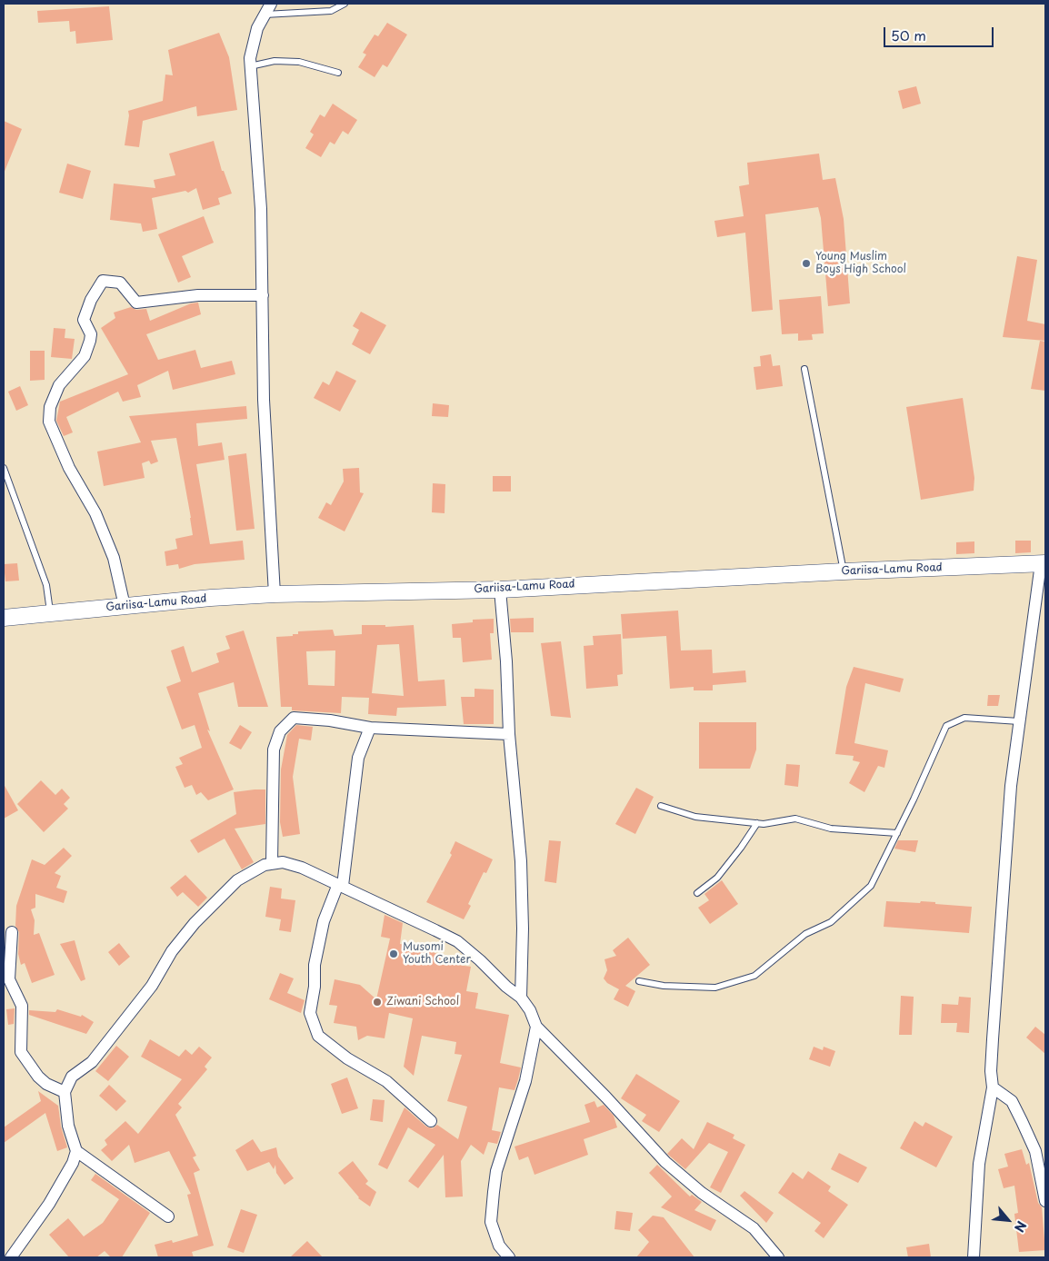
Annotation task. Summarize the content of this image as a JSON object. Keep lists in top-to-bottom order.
{
  "streets": {
    "street": ["Gariisa-Lamu Road"]
  },
  "places": ["Young Muslim Boys High School", "Musomi Youth Center", "Ziwani School"],
  "scale_bar": "50 m",
  "north": "bottom right"
}
